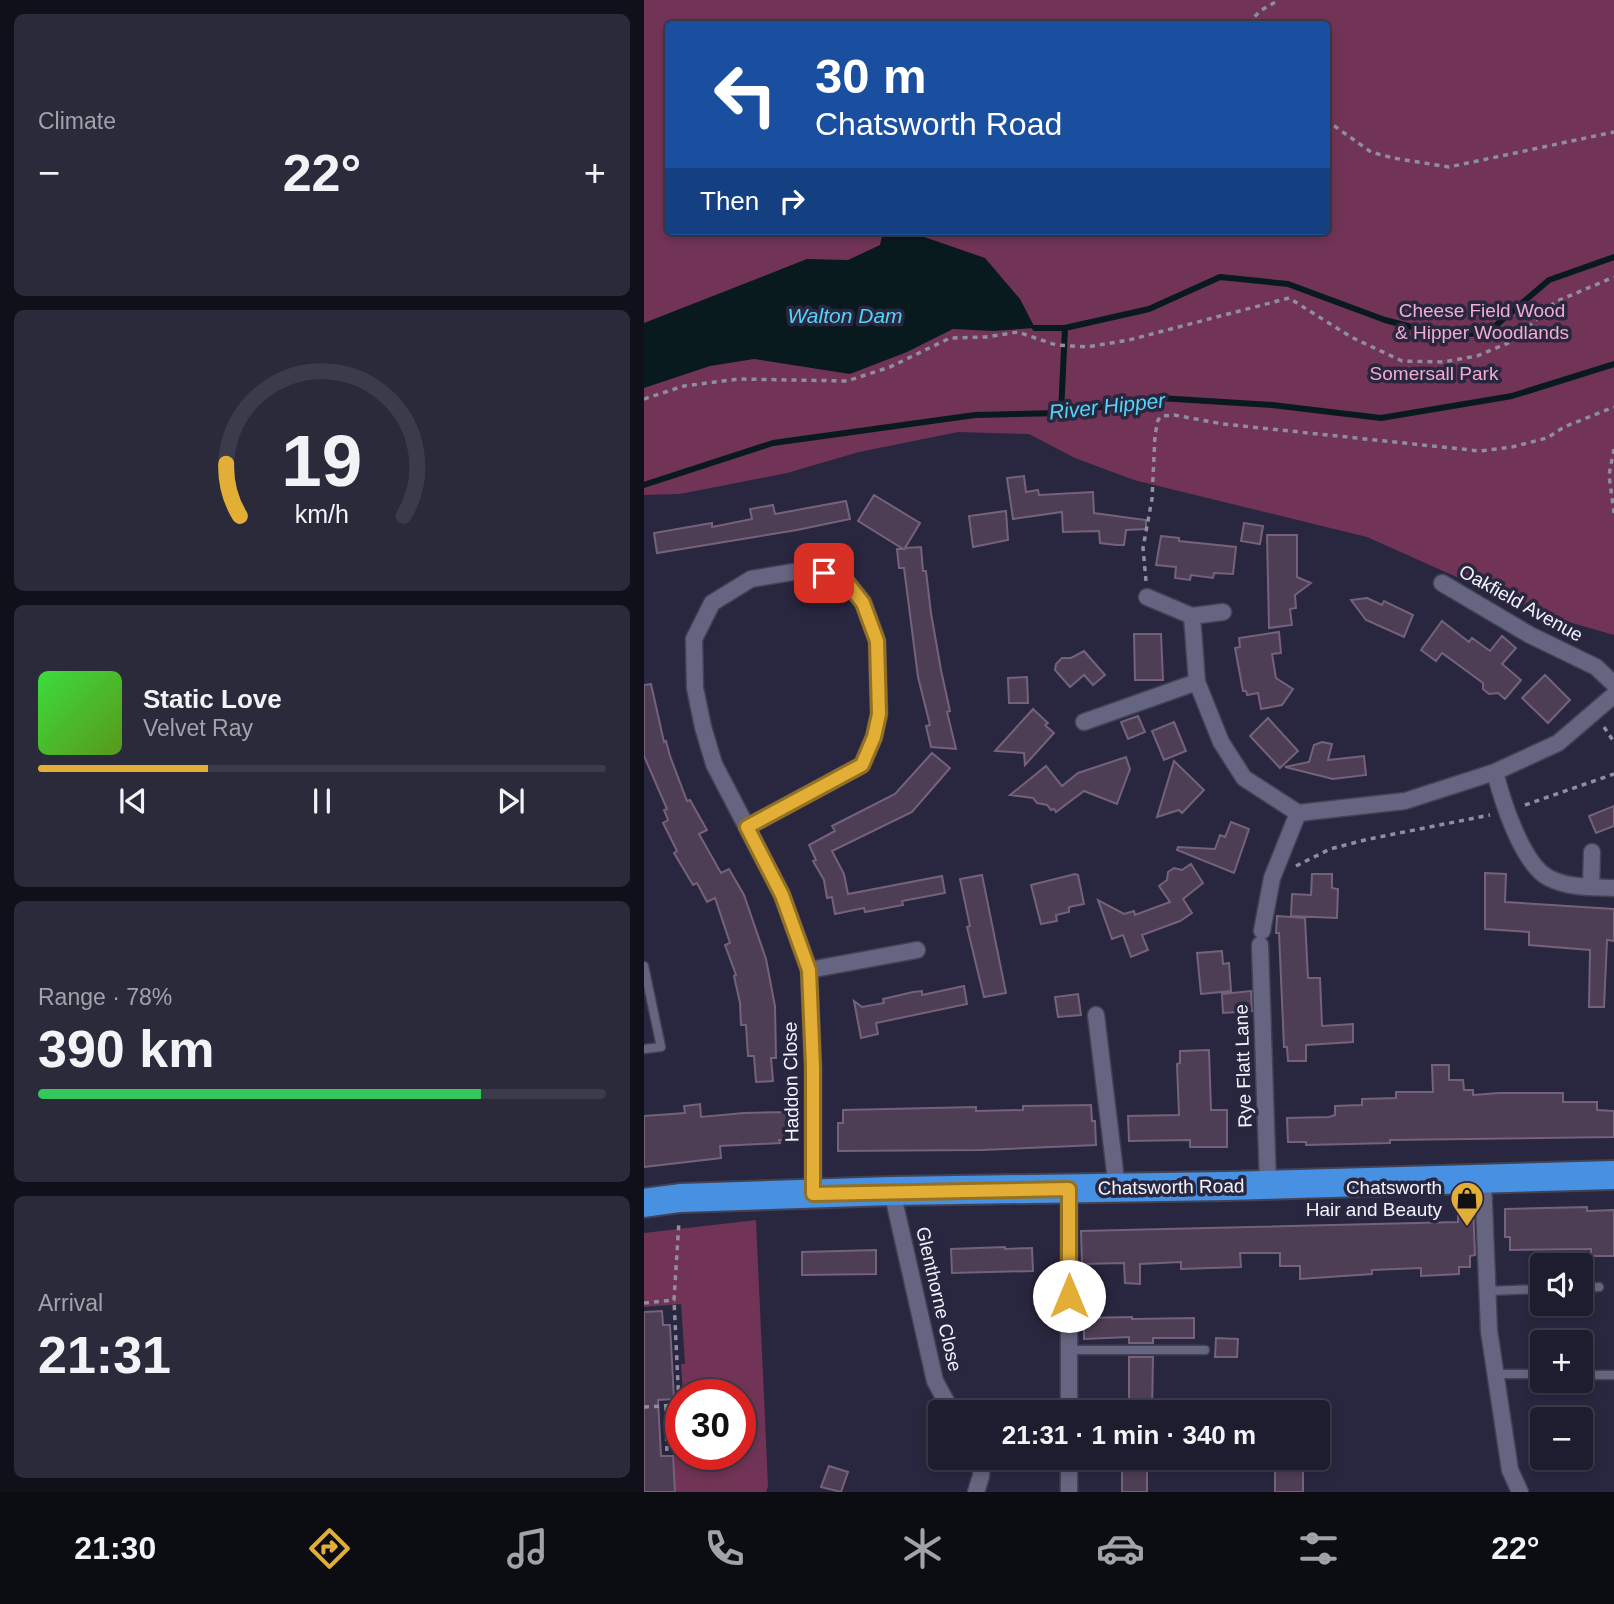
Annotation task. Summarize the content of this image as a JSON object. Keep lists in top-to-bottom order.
{
  "streets": {
    "highway": ["Chatsworth Road"],
    "street": [
      "Oakfield Avenue",
      "Rye Flatt Lane",
      "Haddon Close",
      "Glenthorne Close"
    ]
  },
  "crossings": [
    ["Rye Flatt Lane", "Chatsworth Road"],
    ["Haddon Close", "Chatsworth Road"],
    ["Chatsworth Road", "Glenthorne Close"]
  ],
  "water": ["Walton Dam", "River Hipper"],
  "parks": ["Cheese Field Wood & Hipper Woodlands", "Somersall Park"],
  "places": {
    "shop": ["Chatsworth Hair and Beauty"]
  },
  "page": {
    "tile": [
      "Climate",
      ["Range · 78%", "390 km"],
      ["Arrival", "21:31"]
    ],
    "turn": ["30 m", "Chatsworth Road"],
    "heat": ["−", "22°", "+"],
    "then": "Then",
    "song": ["Static Love", "Velvet Ray"],
    "map_buttons": ["+", "−"],
    "limit": "30",
    "trip": "21:31 · 1 min · 340 m",
    "tabs": ["21:30", "22°"],
    "gauge": ["19", "km/h"]
  }
}
